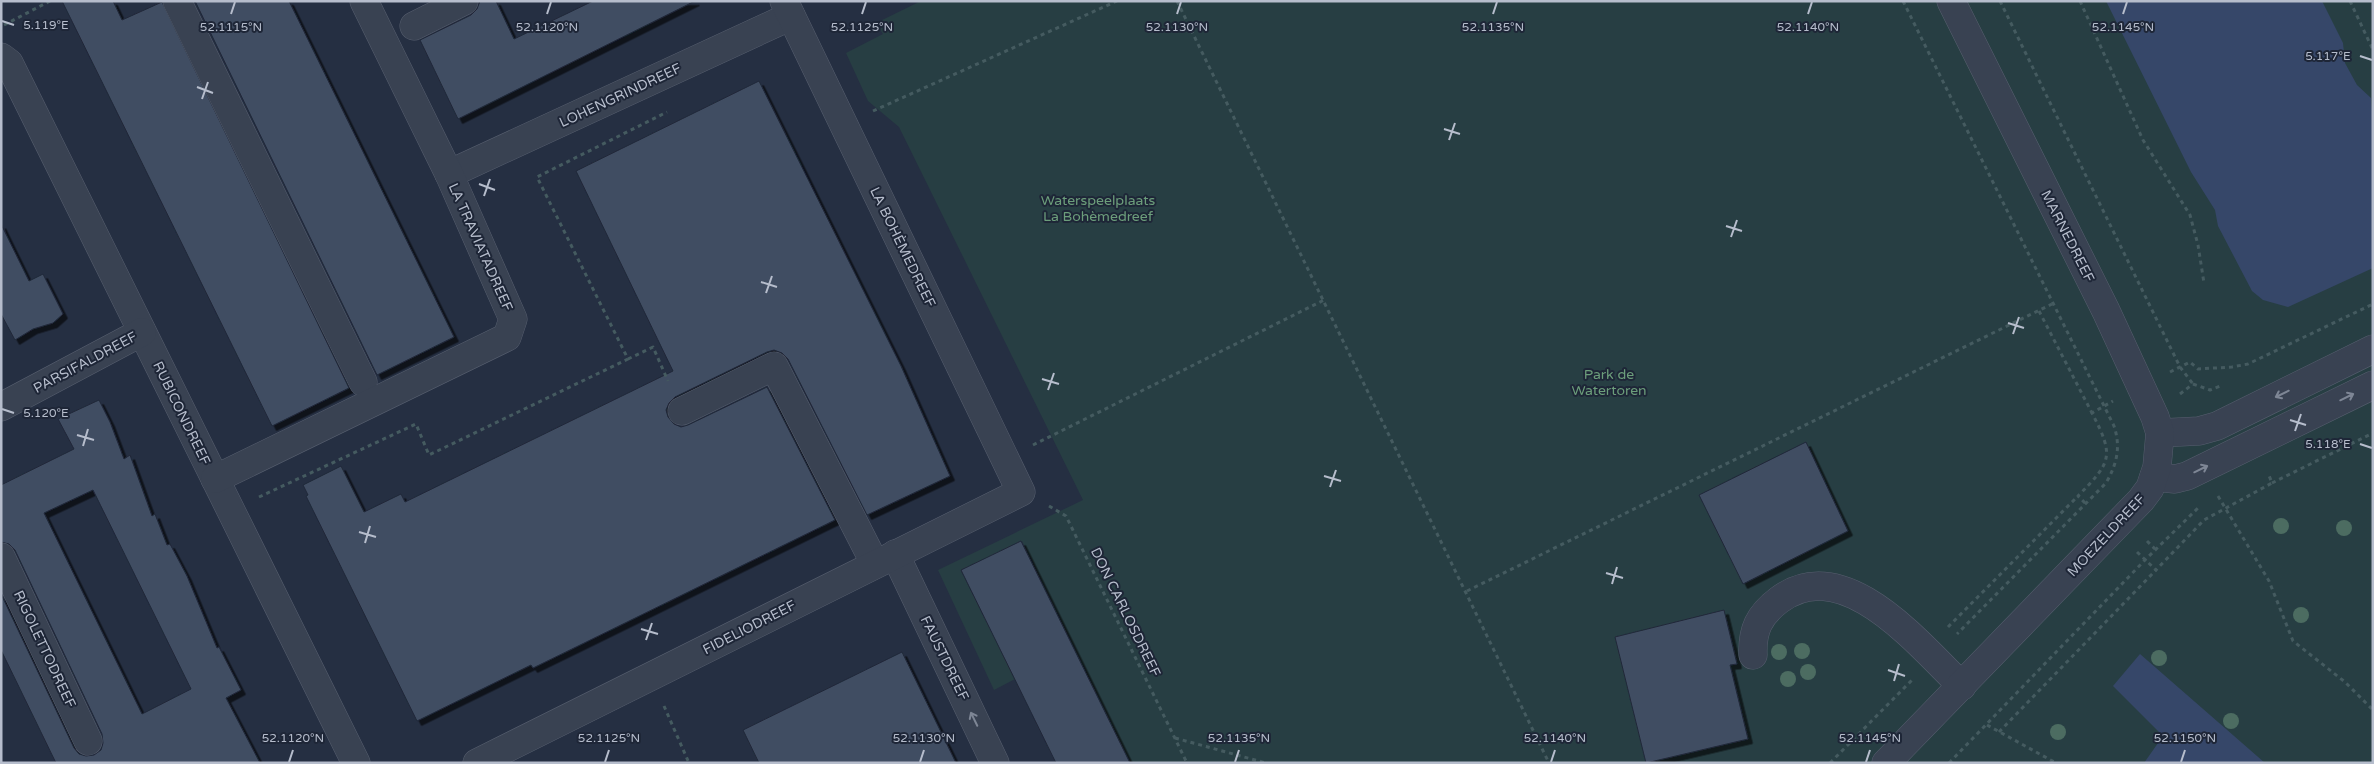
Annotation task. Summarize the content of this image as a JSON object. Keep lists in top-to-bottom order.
{
  "streets": {
    "street": [
      "LOHENGRINDREEF",
      "MARNEDREEF",
      "LA TRAVIATADREEF",
      "LA BOHÈMEDREEF",
      "PARSIFALDREEF",
      "RUBICONDREEF",
      "MOEZELDREEF",
      "FIDELIODREEF",
      "RIGOLETTODREEF",
      "FAUSTDREEF"
    ],
    "path": ["DON CARLOSDREEF"]
  },
  "crossings": [
    ["LOHENGRINDREEF", "LA TRAVIATADREEF"],
    ["LOHENGRINDREEF", "LA BOHÈMEDREEF"],
    ["MARNEDREEF", "MOEZELDREEF"],
    ["LA TRAVIATADREEF", "RUBICONDREEF"],
    ["LA BOHÈMEDREEF", "DON CARLOSDREEF"],
    ["LA BOHÈMEDREEF", "FIDELIODREEF"],
    ["PARSIFALDREEF", "RUBICONDREEF"],
    ["DON CARLOSDREEF", "FIDELIODREEF"],
    ["FIDELIODREEF", "FAUSTDREEF"]
  ],
  "one_way": ["FAUSTDREEF"],
  "parks": ["Waterspeelplaats La Bohèmedreef", "Park de Watertoren"],
  "coordinates": [
    "5.119°E",
    "52.1140°N",
    "52.1145°N",
    "52.1115°N",
    "52.1120°N",
    "52.1125°N",
    "52.1130°N",
    "52.1135°N",
    "5.117°E",
    "5.120°E",
    "5.118°E",
    "52.1150°N"
  ]
}
